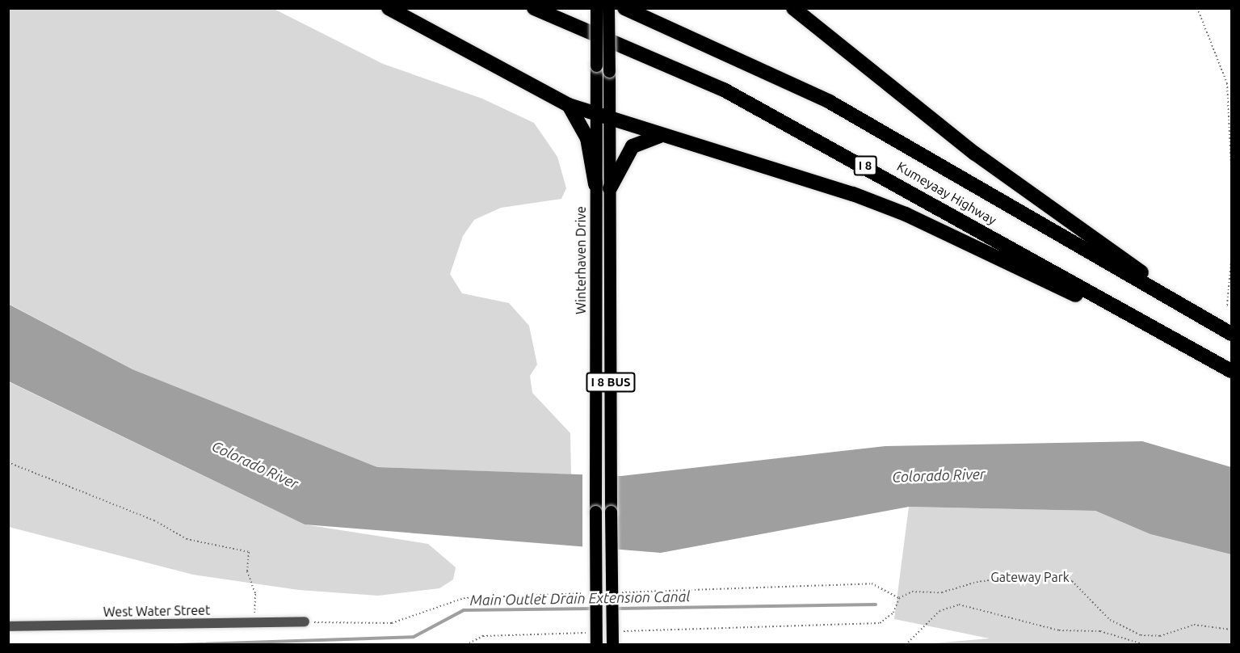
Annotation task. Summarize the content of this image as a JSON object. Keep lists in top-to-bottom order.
{
  "streets": {
    "highway": ["I 8", "Kumeyaay Highway"],
    "main road": ["Winterhaven Drive", "I 8 BUS"],
    "street": ["West Water Street"]
  },
  "water": ["Colorado River", "Main Outlet Drain Extension Canal"],
  "parks": ["Gateway Park"]
}
